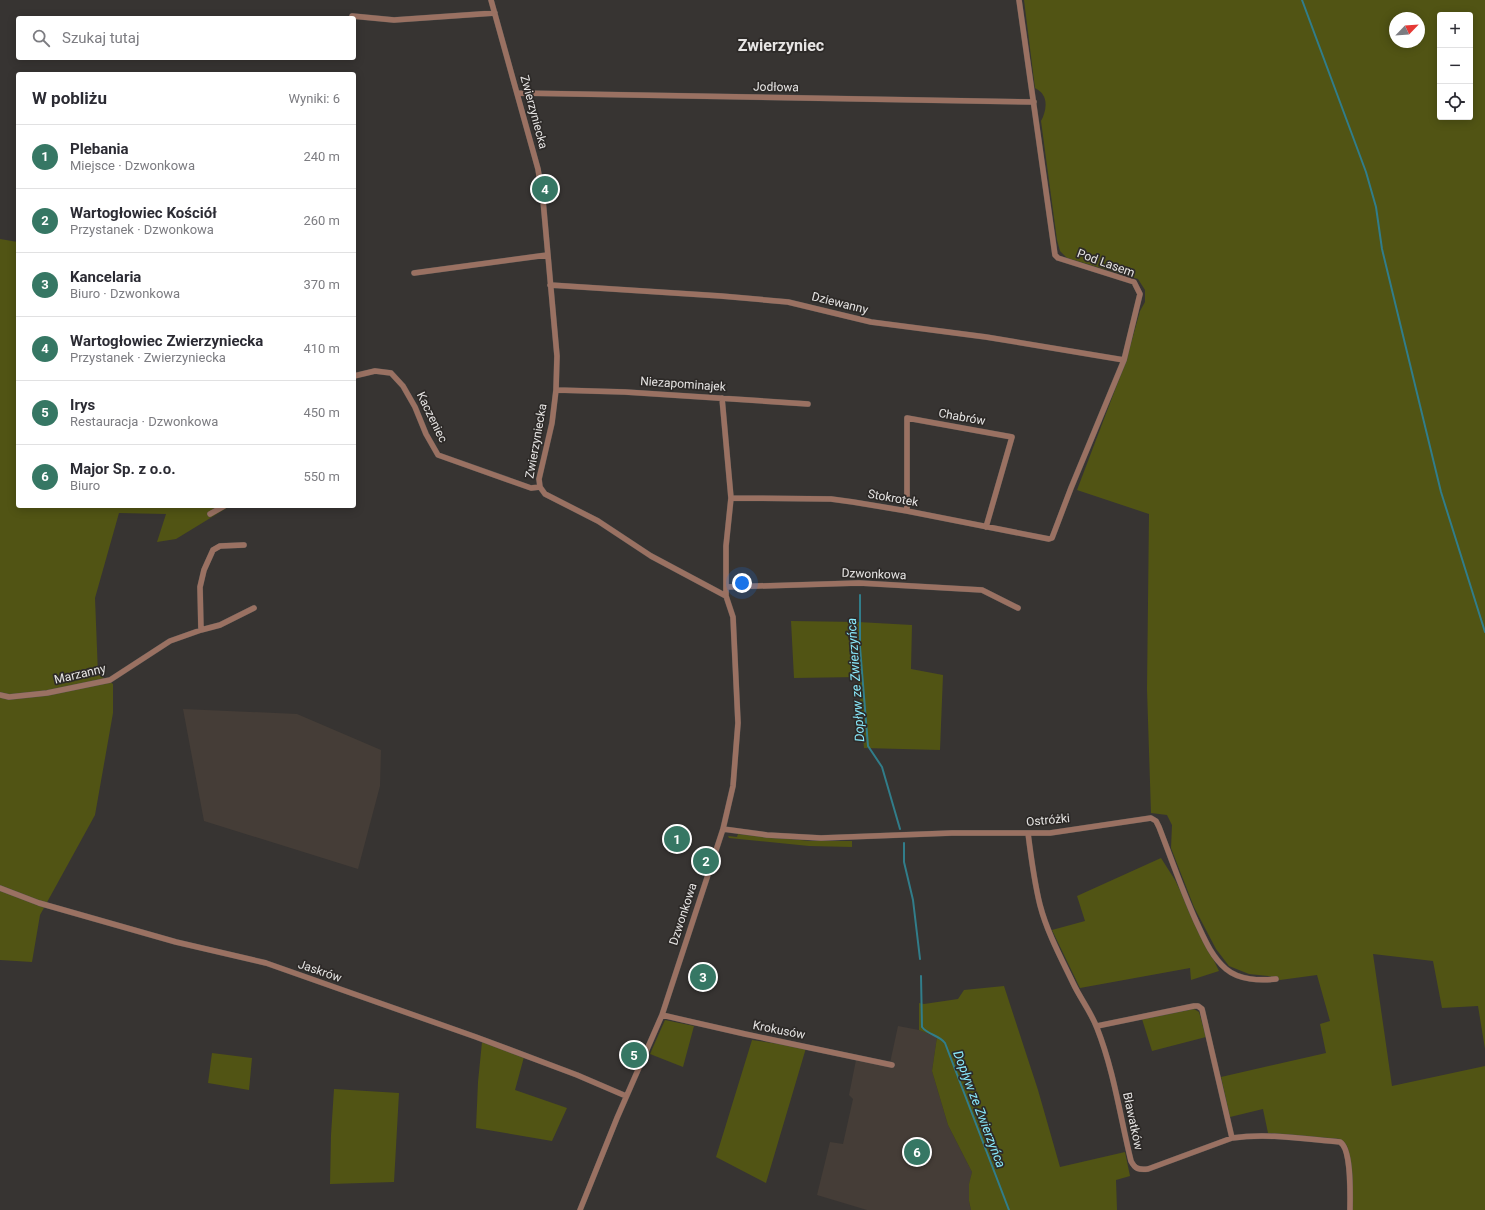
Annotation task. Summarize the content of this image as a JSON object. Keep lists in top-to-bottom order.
{
  "streets": {
    "street": [
      "Jodłowa",
      "Zwierzyniecka",
      "Pod Lasem",
      "Dziewanny",
      "Niezapominajek",
      "Kaczeniec",
      "Chabrów",
      "Stokrotek",
      "Dzwonkowa",
      "Marzanny",
      "Ostróżki",
      "Jaskrów",
      "Krokusów",
      "Bławatków"
    ]
  },
  "crossings": [
    ["Jodłowa", "Zwierzyniecka"],
    ["Jodłowa", "Pod Lasem"],
    ["Zwierzyniecka", "Dziewanny"],
    ["Zwierzyniecka", "Niezapominajek"],
    ["Zwierzyniecka", "Kaczeniec"],
    ["Zwierzyniecka", "Dzwonkowa"],
    ["Pod Lasem", "Dziewanny"],
    ["Pod Lasem", "Stokrotek"],
    ["Niezapominajek", "Dzwonkowa"],
    ["Chabrów", "Stokrotek"],
    ["Stokrotek", "Dzwonkowa"],
    ["Dzwonkowa", "Ostróżki"],
    ["Dzwonkowa", "Jaskrów"],
    ["Dzwonkowa", "Krokusów"],
    ["Ostróżki", "Bławatków"]
  ],
  "districts": ["Zwierzyniec"],
  "water": ["Dopływ ze Zwierzyńca"],
  "north": "top right",
  "page": {
    "map_buttons": ["+", "−"],
    "search": "Szukaj tutaj",
    "heading": ["W pobliżu", "Wyniki: 6"],
    "list": [
      {
        "mark": "1",
        "name": "Plebania",
        "note": "Miejsce · Dzwonkowa",
        "value": "240 m"
      },
      {
        "mark": "2",
        "name": "Wartogłowiec Kościół",
        "note": "Przystanek · Dzwonkowa",
        "value": "260 m"
      },
      {
        "mark": "3",
        "name": "Kancelaria",
        "note": "Biuro · Dzwonkowa",
        "value": "370 m"
      },
      {
        "mark": "4",
        "name": "Wartogłowiec Zwierzyniecka",
        "note": "Przystanek · Zwierzyniecka",
        "value": "410 m"
      },
      {
        "mark": "5",
        "name": "Irys",
        "note": "Restauracja · Dzwonkowa",
        "value": "450 m"
      },
      {
        "mark": "6",
        "name": "Major Sp. z o.o.",
        "note": "Biuro",
        "value": "550 m"
      }
    ],
    "pins": [
      "4",
      "1",
      "2",
      "3",
      "5",
      "6"
    ]
  }
}
